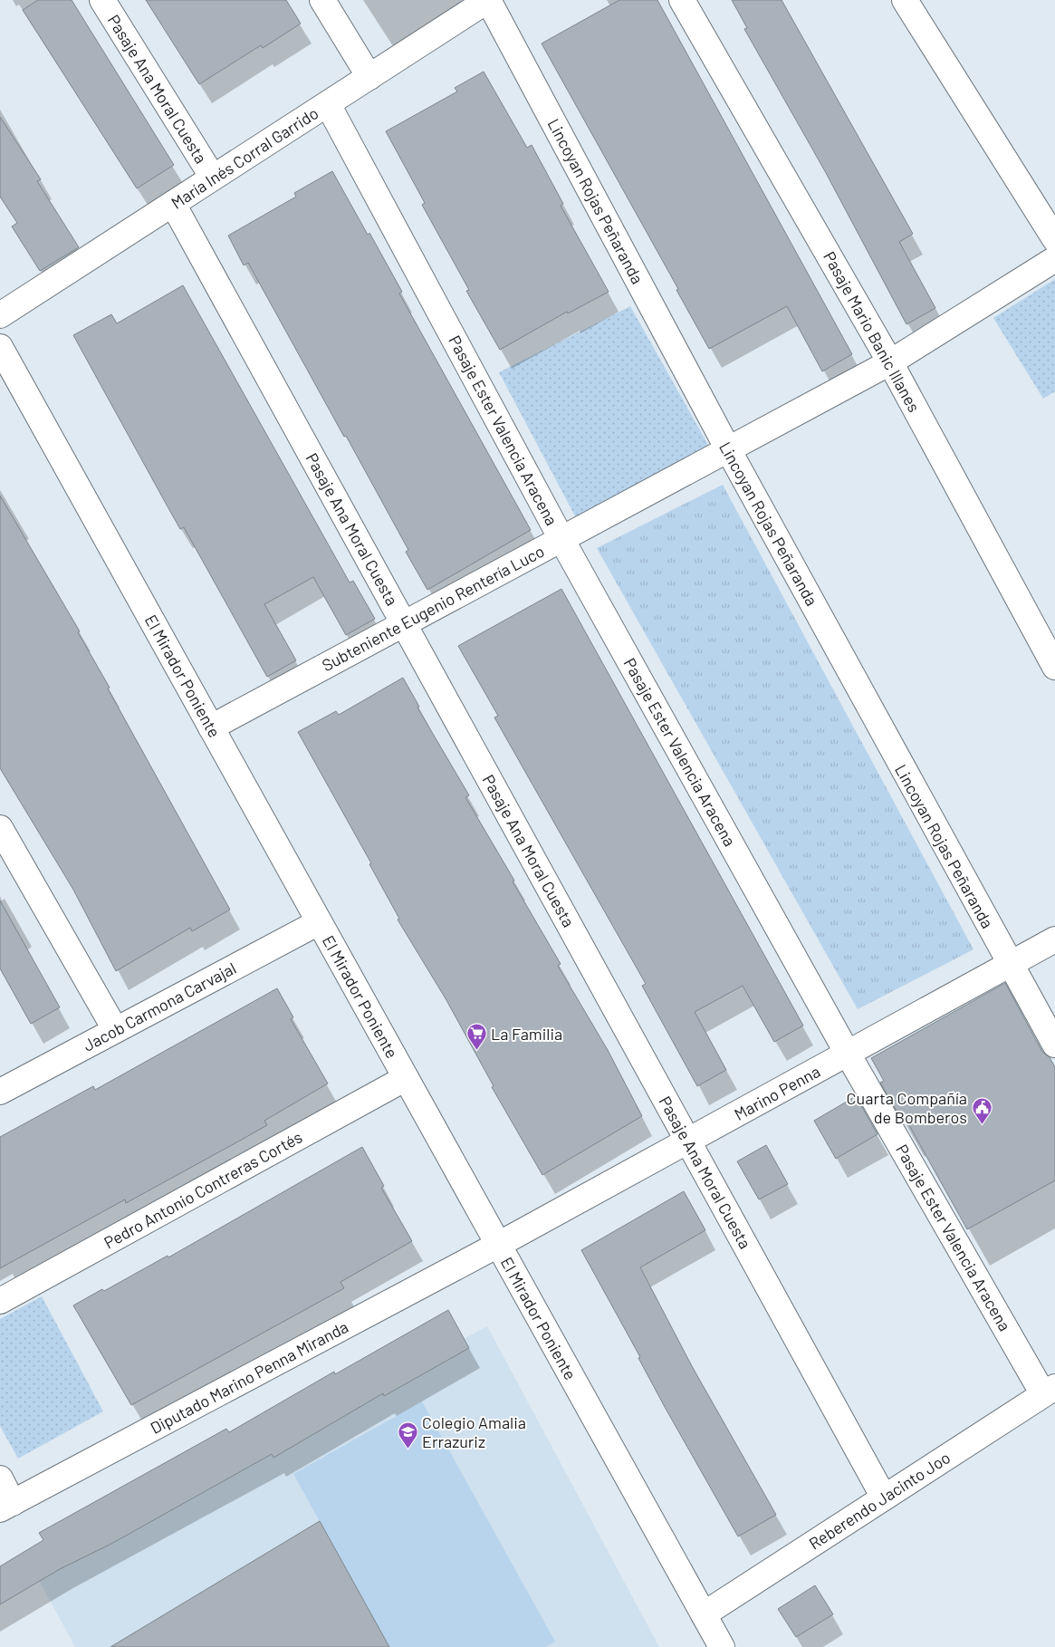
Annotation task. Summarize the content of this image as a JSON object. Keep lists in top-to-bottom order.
{
  "streets": {
    "street": [
      "Pasaje Ana Moral Cuesta",
      "María Inés Corral Garrido",
      "Lincoyan Rojas Peñaranda",
      "Pasaje Mario Banic Illanes",
      "Pasaje Ester Valencia Aracena",
      "Subteniente Eugenio Rentería Luco",
      "El Mirador Poniente",
      "Jacob Carmona Carvajal",
      "Marino Penna",
      "Pedro Antonio Contreras Cortés",
      "Diputado Marino Penna Miranda",
      "Reberendo Jacinto Joo"
    ]
  },
  "crossings": [
    ["Pasaje Ana Moral Cuesta", "María Inés Corral Garrido"],
    ["Pasaje Ana Moral Cuesta", "Subteniente Eugenio Rentería Luco"],
    ["Pasaje Ana Moral Cuesta", "Marino Penna"],
    ["Pasaje Ana Moral Cuesta", "Reberendo Jacinto Joo"],
    ["María Inés Corral Garrido", "Lincoyan Rojas Peñaranda"],
    ["María Inés Corral Garrido", "Pasaje Ester Valencia Aracena"],
    ["Lincoyan Rojas Peñaranda", "Subteniente Eugenio Rentería Luco"],
    ["Lincoyan Rojas Peñaranda", "Marino Penna"],
    ["Pasaje Mario Banic Illanes", "Subteniente Eugenio Rentería Luco"],
    ["Pasaje Ester Valencia Aracena", "Subteniente Eugenio Rentería Luco"],
    ["Pasaje Ester Valencia Aracena", "Marino Penna"],
    ["Pasaje Ester Valencia Aracena", "Reberendo Jacinto Joo"],
    ["Subteniente Eugenio Rentería Luco", "El Mirador Poniente"],
    ["El Mirador Poniente", "Jacob Carmona Carvajal"],
    ["El Mirador Poniente", "Marino Penna"],
    ["El Mirador Poniente", "Pedro Antonio Contreras Cortés"],
    ["El Mirador Poniente", "Diputado Marino Penna Miranda"],
    ["El Mirador Poniente", "Reberendo Jacinto Joo"],
    ["Marino Penna", "Diputado Marino Penna Miranda"]
  ],
  "places": {
    "supermarket": ["La Familia"],
    "public building": ["Cuarta Compañía de Bomberos"],
    "school or university": ["Colegio Amalia Errazuriz"]
  }
}
